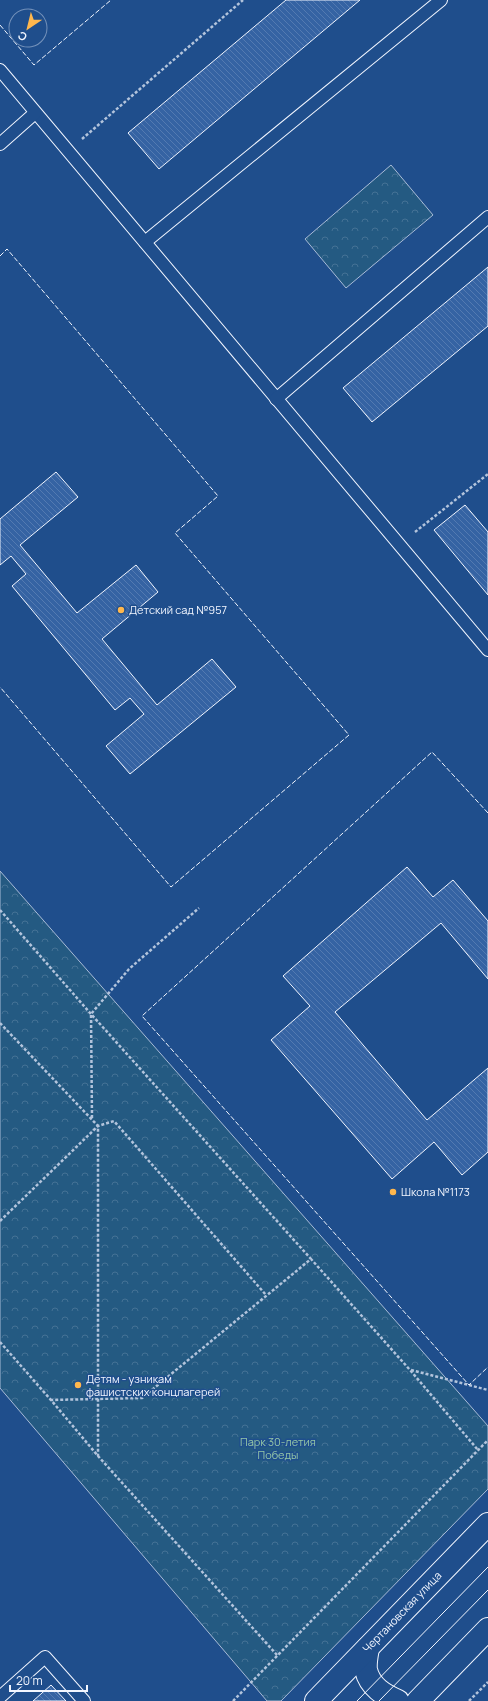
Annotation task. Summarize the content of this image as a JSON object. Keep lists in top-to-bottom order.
{
  "streets": {
    "main road": ["Чертановская улица"]
  },
  "parks": ["Парк 30-летия Победы"],
  "places": ["Детский сад №957", "Школа №1173", "Детям - узникам фашистских концлагерей"],
  "scale_bar": "20 m",
  "north": "bottom left"
}
